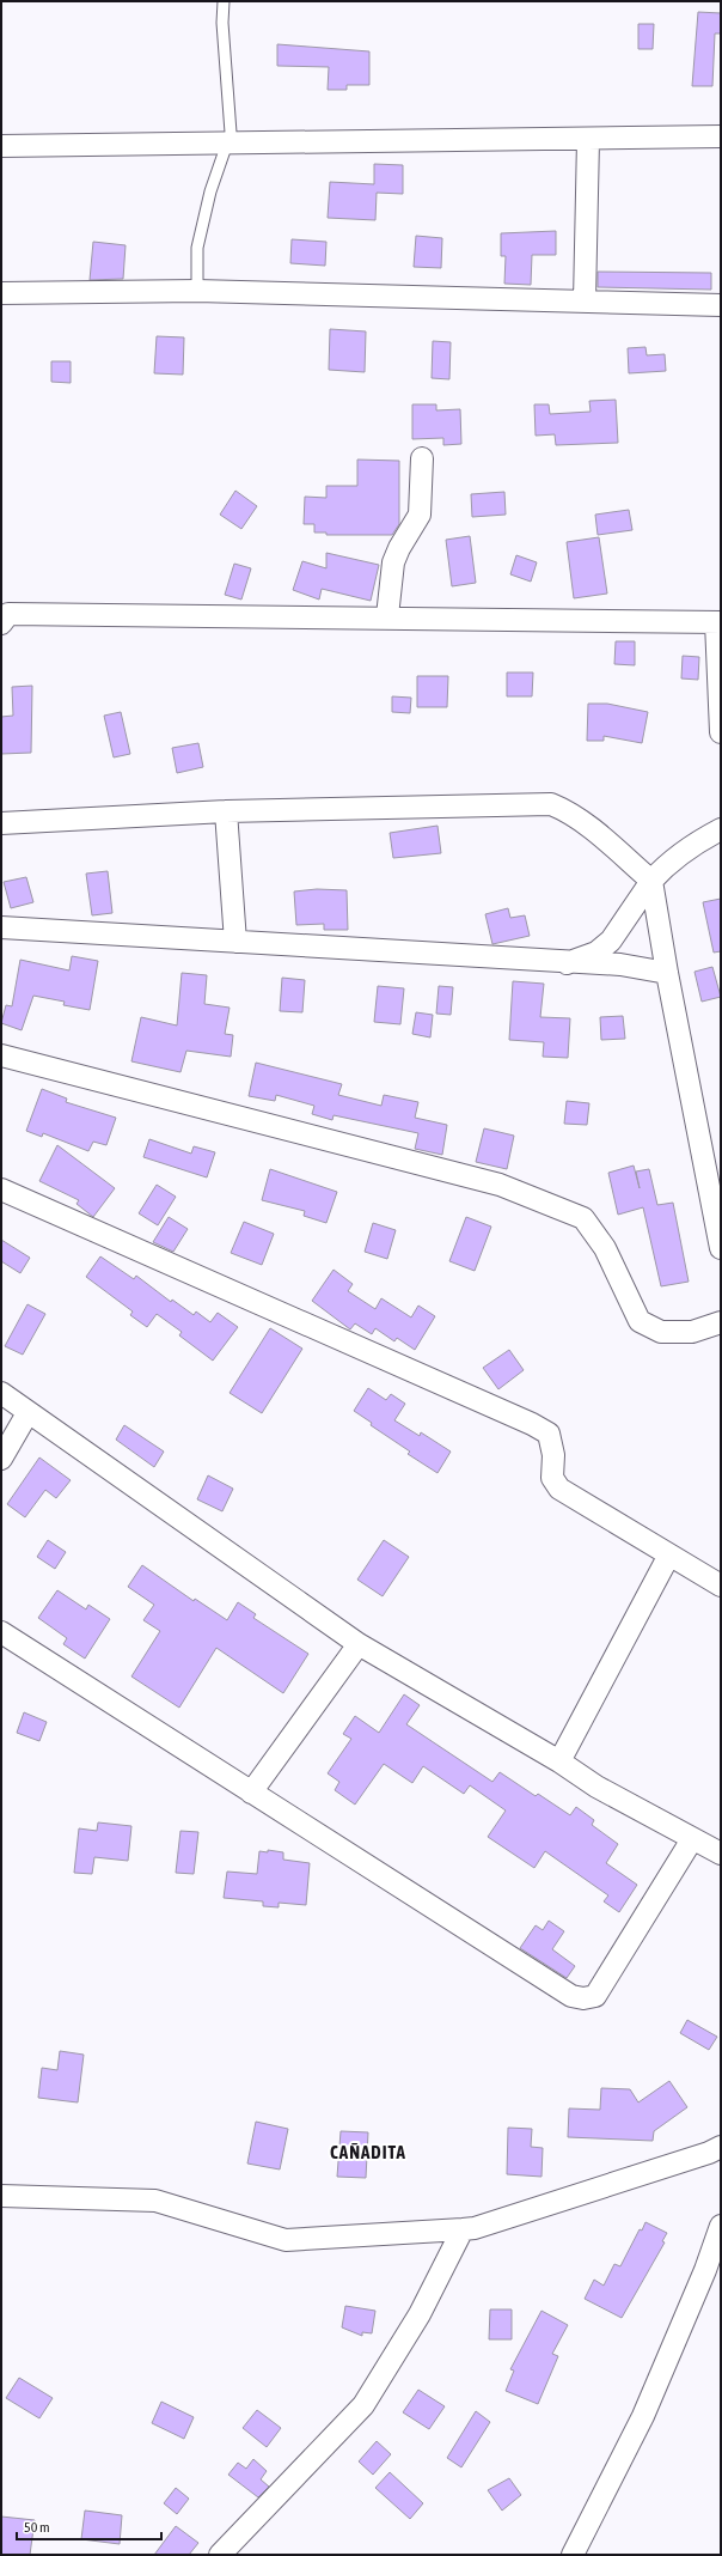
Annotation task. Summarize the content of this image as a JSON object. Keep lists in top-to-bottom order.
{
  "districts": ["CAÑADITA"],
  "scale_bar": "50 m"
}
